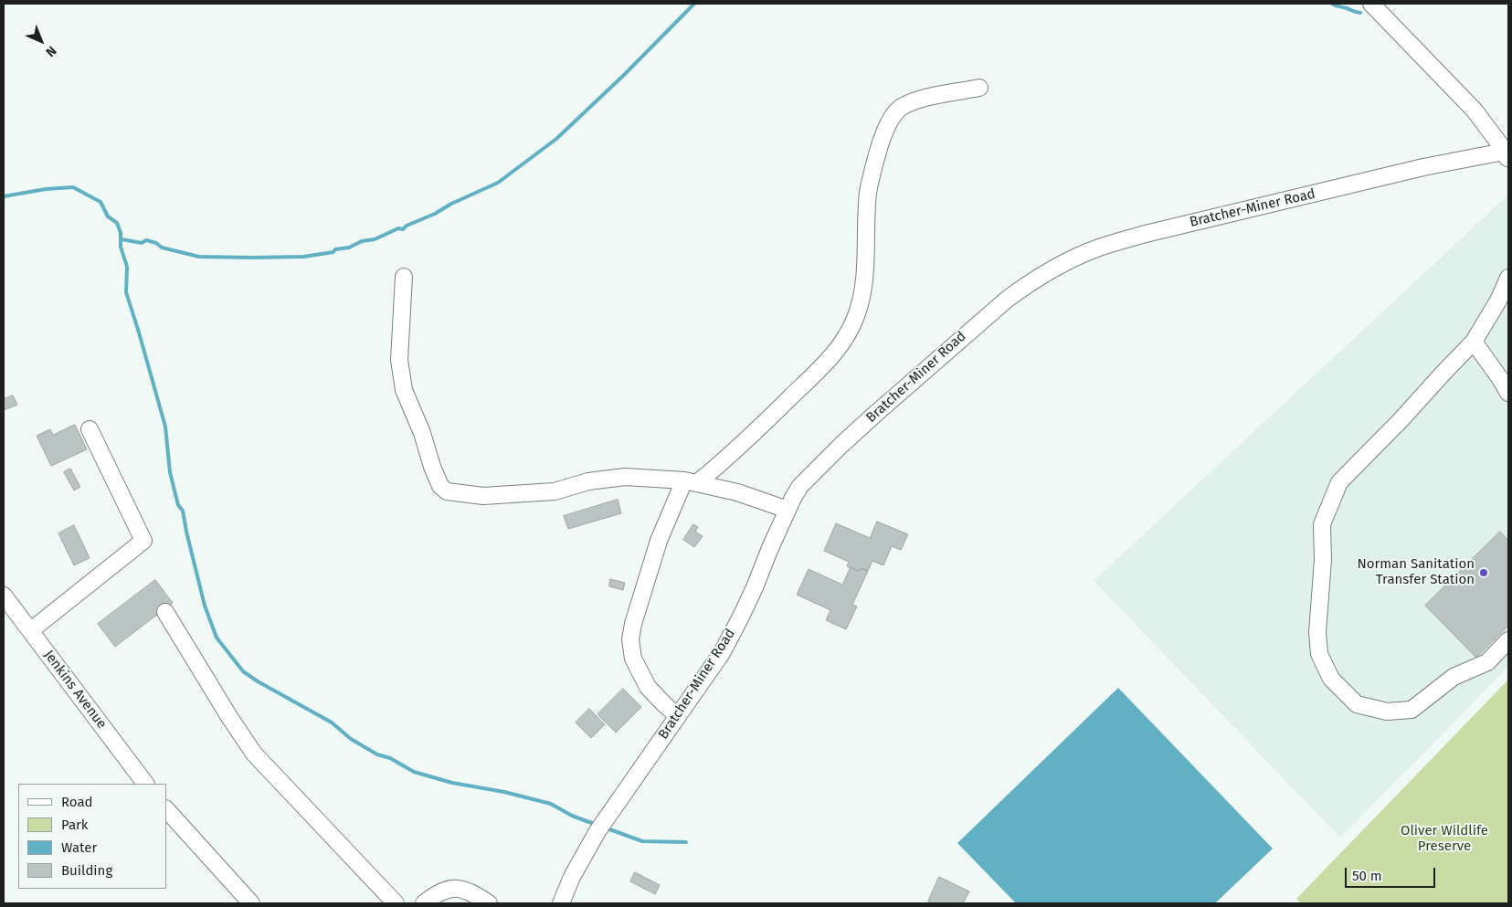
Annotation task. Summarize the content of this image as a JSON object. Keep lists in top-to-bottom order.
{
  "streets": {
    "street": ["Bratcher-Miner Road", "Jenkins Avenue"]
  },
  "parks": ["Oliver Wildlife Preserve"],
  "places": ["Norman Sanitation Transfer Station"],
  "legend": [
    "Road",
    "Park",
    "Water",
    "Building"
  ],
  "scale_bar": "50 m",
  "north": "bottom right"
}
